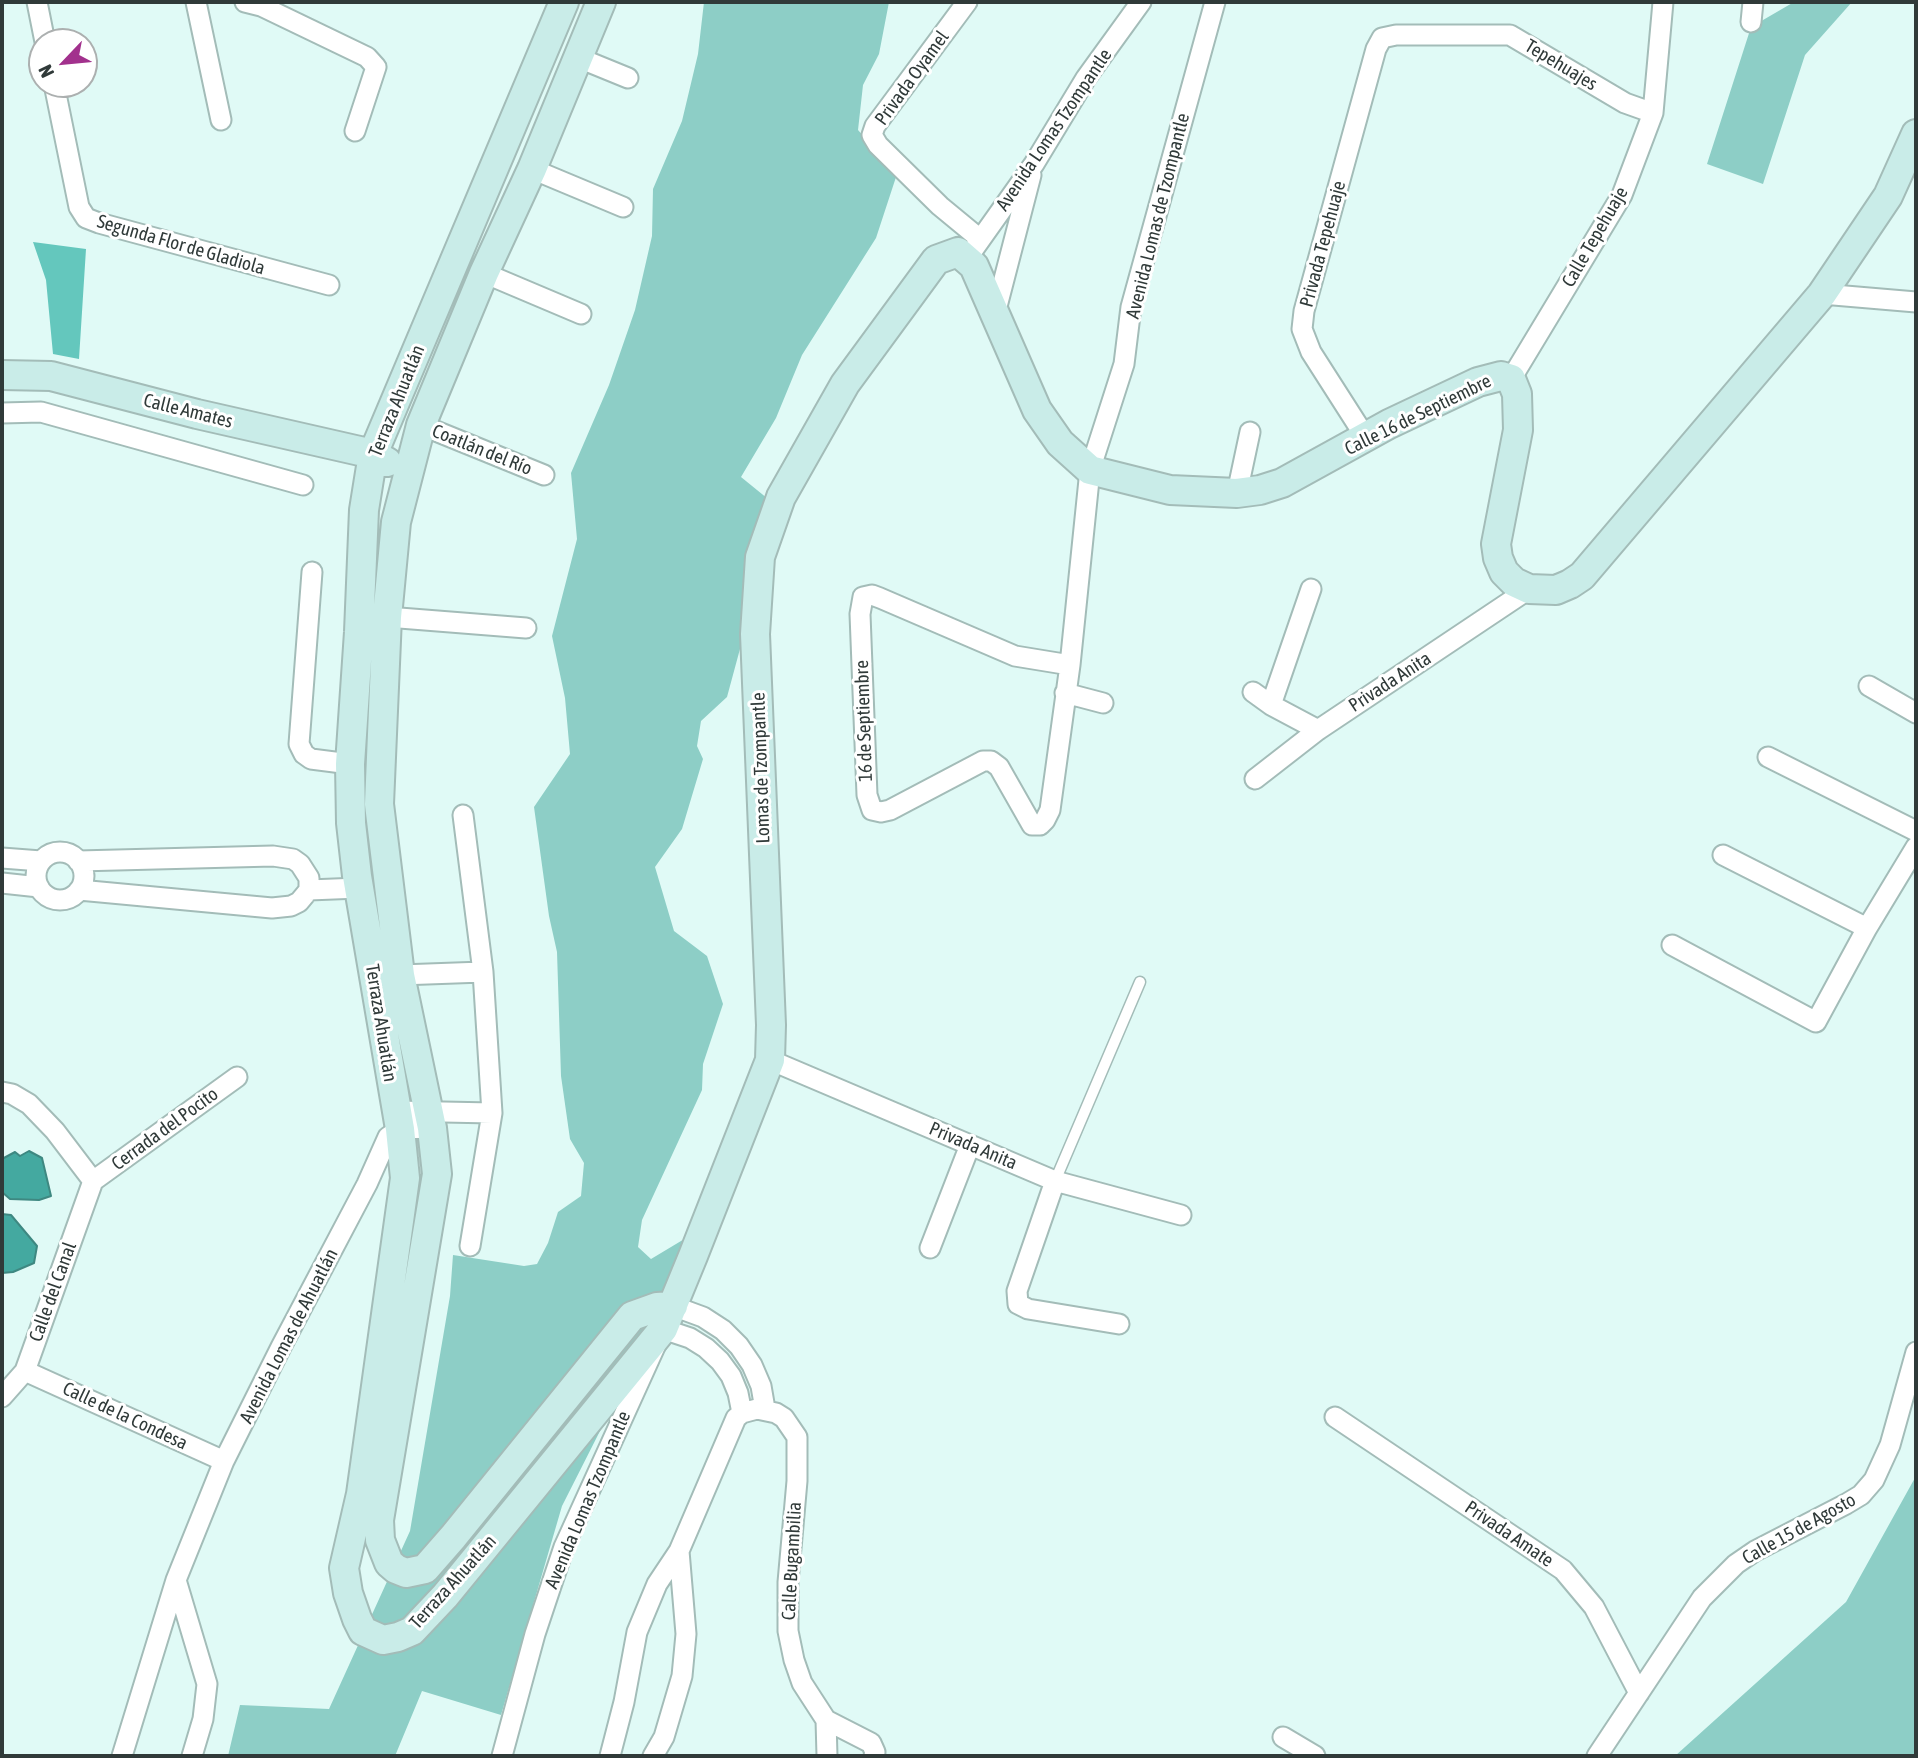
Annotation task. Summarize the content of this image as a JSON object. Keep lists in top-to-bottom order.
{
  "streets": {
    "street": [
      "Tepehuajes",
      "Privada Oyamel",
      "Avenida Lomas Tzompantle",
      "Avenida Lomas de Tzompantle",
      "Calle Tepehuaje",
      "Privada Tepehuaje",
      "Segunda Flor de Gladiola",
      "Terraza Ahuatlán",
      "Calle Amates",
      "Calle 16 de Septiembre",
      "Coatlán del Río",
      "Privada Anita",
      "16 de Septiembre",
      "Lomas de Tzompantle",
      "Cerrada del Pocito",
      "Calle del Canal",
      "Avenida Lomas de Ahuatlán",
      "Calle de la Condesa",
      "Calle 15 de Agosto",
      "Privada Amate",
      "Calle Bugambilia"
    ]
  },
  "crossings": [
    ["Tepehuajes", "Calle Tepehuaje"],
    ["Tepehuajes", "Privada Tepehuaje"],
    ["Privada Oyamel", "Avenida Lomas Tzompantle"],
    ["Privada Oyamel", "Calle 16 de Septiembre"],
    ["Privada Oyamel", "Lomas de Tzompantle"],
    ["Avenida Lomas Tzompantle", "Terraza Ahuatlán"],
    ["Avenida Lomas Tzompantle", "Calle 16 de Septiembre"],
    ["Avenida Lomas Tzompantle", "Lomas de Tzompantle"],
    ["Avenida Lomas de Tzompantle", "Calle 16 de Septiembre"],
    ["Avenida Lomas de Tzompantle", "16 de Septiembre"],
    ["Calle Tepehuaje", "Calle 16 de Septiembre"],
    ["Privada Tepehuaje", "Calle 16 de Septiembre"],
    ["Terraza Ahuatlán", "Calle Amates"],
    ["Terraza Ahuatlán", "Coatlán del Río"],
    ["Terraza Ahuatlán", "Lomas de Tzompantle"],
    ["Terraza Ahuatlán", "Avenida Lomas de Ahuatlán"],
    ["Calle 16 de Septiembre", "Privada Anita"],
    ["Calle 16 de Septiembre", "16 de Septiembre"],
    ["Calle 16 de Septiembre", "Lomas de Tzompantle"],
    ["Privada Anita", "Lomas de Tzompantle"],
    ["Cerrada del Pocito", "Calle del Canal"],
    ["Calle del Canal", "Calle de la Condesa"],
    ["Avenida Lomas de Ahuatlán", "Calle de la Condesa"],
    ["Calle 15 de Agosto", "Privada Amate"]
  ],
  "north": "bottom left"
}
